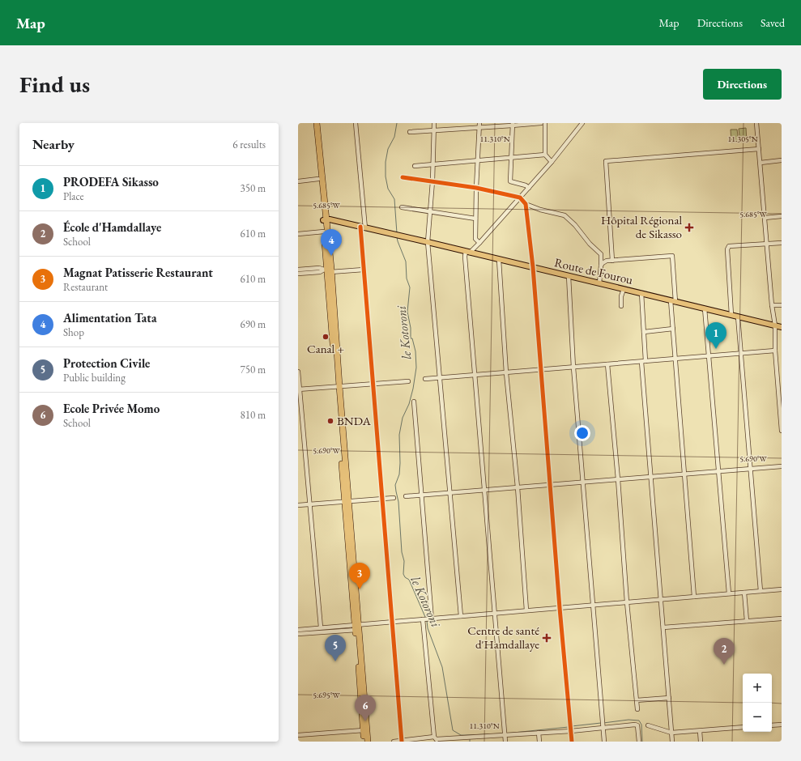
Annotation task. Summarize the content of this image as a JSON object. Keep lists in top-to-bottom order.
{
  "streets": {
    "main road": ["Route de Fourou"]
  },
  "water": ["le Kotoroni"],
  "places": {
    "health": ["Hôpital Régional de Sikasso", "Centre de santé d'Hamdallaye"],
    "other": ["Canal +", "BNDA"]
  },
  "page": {
    "header": "Map",
    "nav": ["Map", "Directions", "Saved"],
    "buttons": "Directions",
    "title": "Find us",
    "heading": ["Nearby", "6 results"],
    "list": [
      {
        "mark": "1",
        "name": "PRODEFA Sikasso",
        "note": "Place",
        "value": "350 m"
      },
      {
        "mark": "2",
        "name": "École d'Hamdallaye",
        "note": "School",
        "value": "610 m"
      },
      {
        "mark": "3",
        "name": "Magnat Patisserie Restaurant",
        "note": "Restaurant",
        "value": "610 m"
      },
      {
        "mark": "4",
        "name": "Alimentation Tata",
        "note": "Shop",
        "value": "690 m"
      },
      {
        "mark": "5",
        "name": "Protection Civile",
        "note": "Public building",
        "value": "750 m"
      },
      {
        "mark": "6",
        "name": "Ecole Privée Momo",
        "note": "School",
        "value": "810 m"
      }
    ],
    "pins": [
      "4",
      "1",
      "3",
      "5",
      "2",
      "6"
    ],
    "map_buttons": ["+", "−"]
  },
  "coordinates": [
    "11.310°N",
    "11.305°N",
    "5.685°W",
    "5.690°W",
    "5.695°W"
  ]
}
